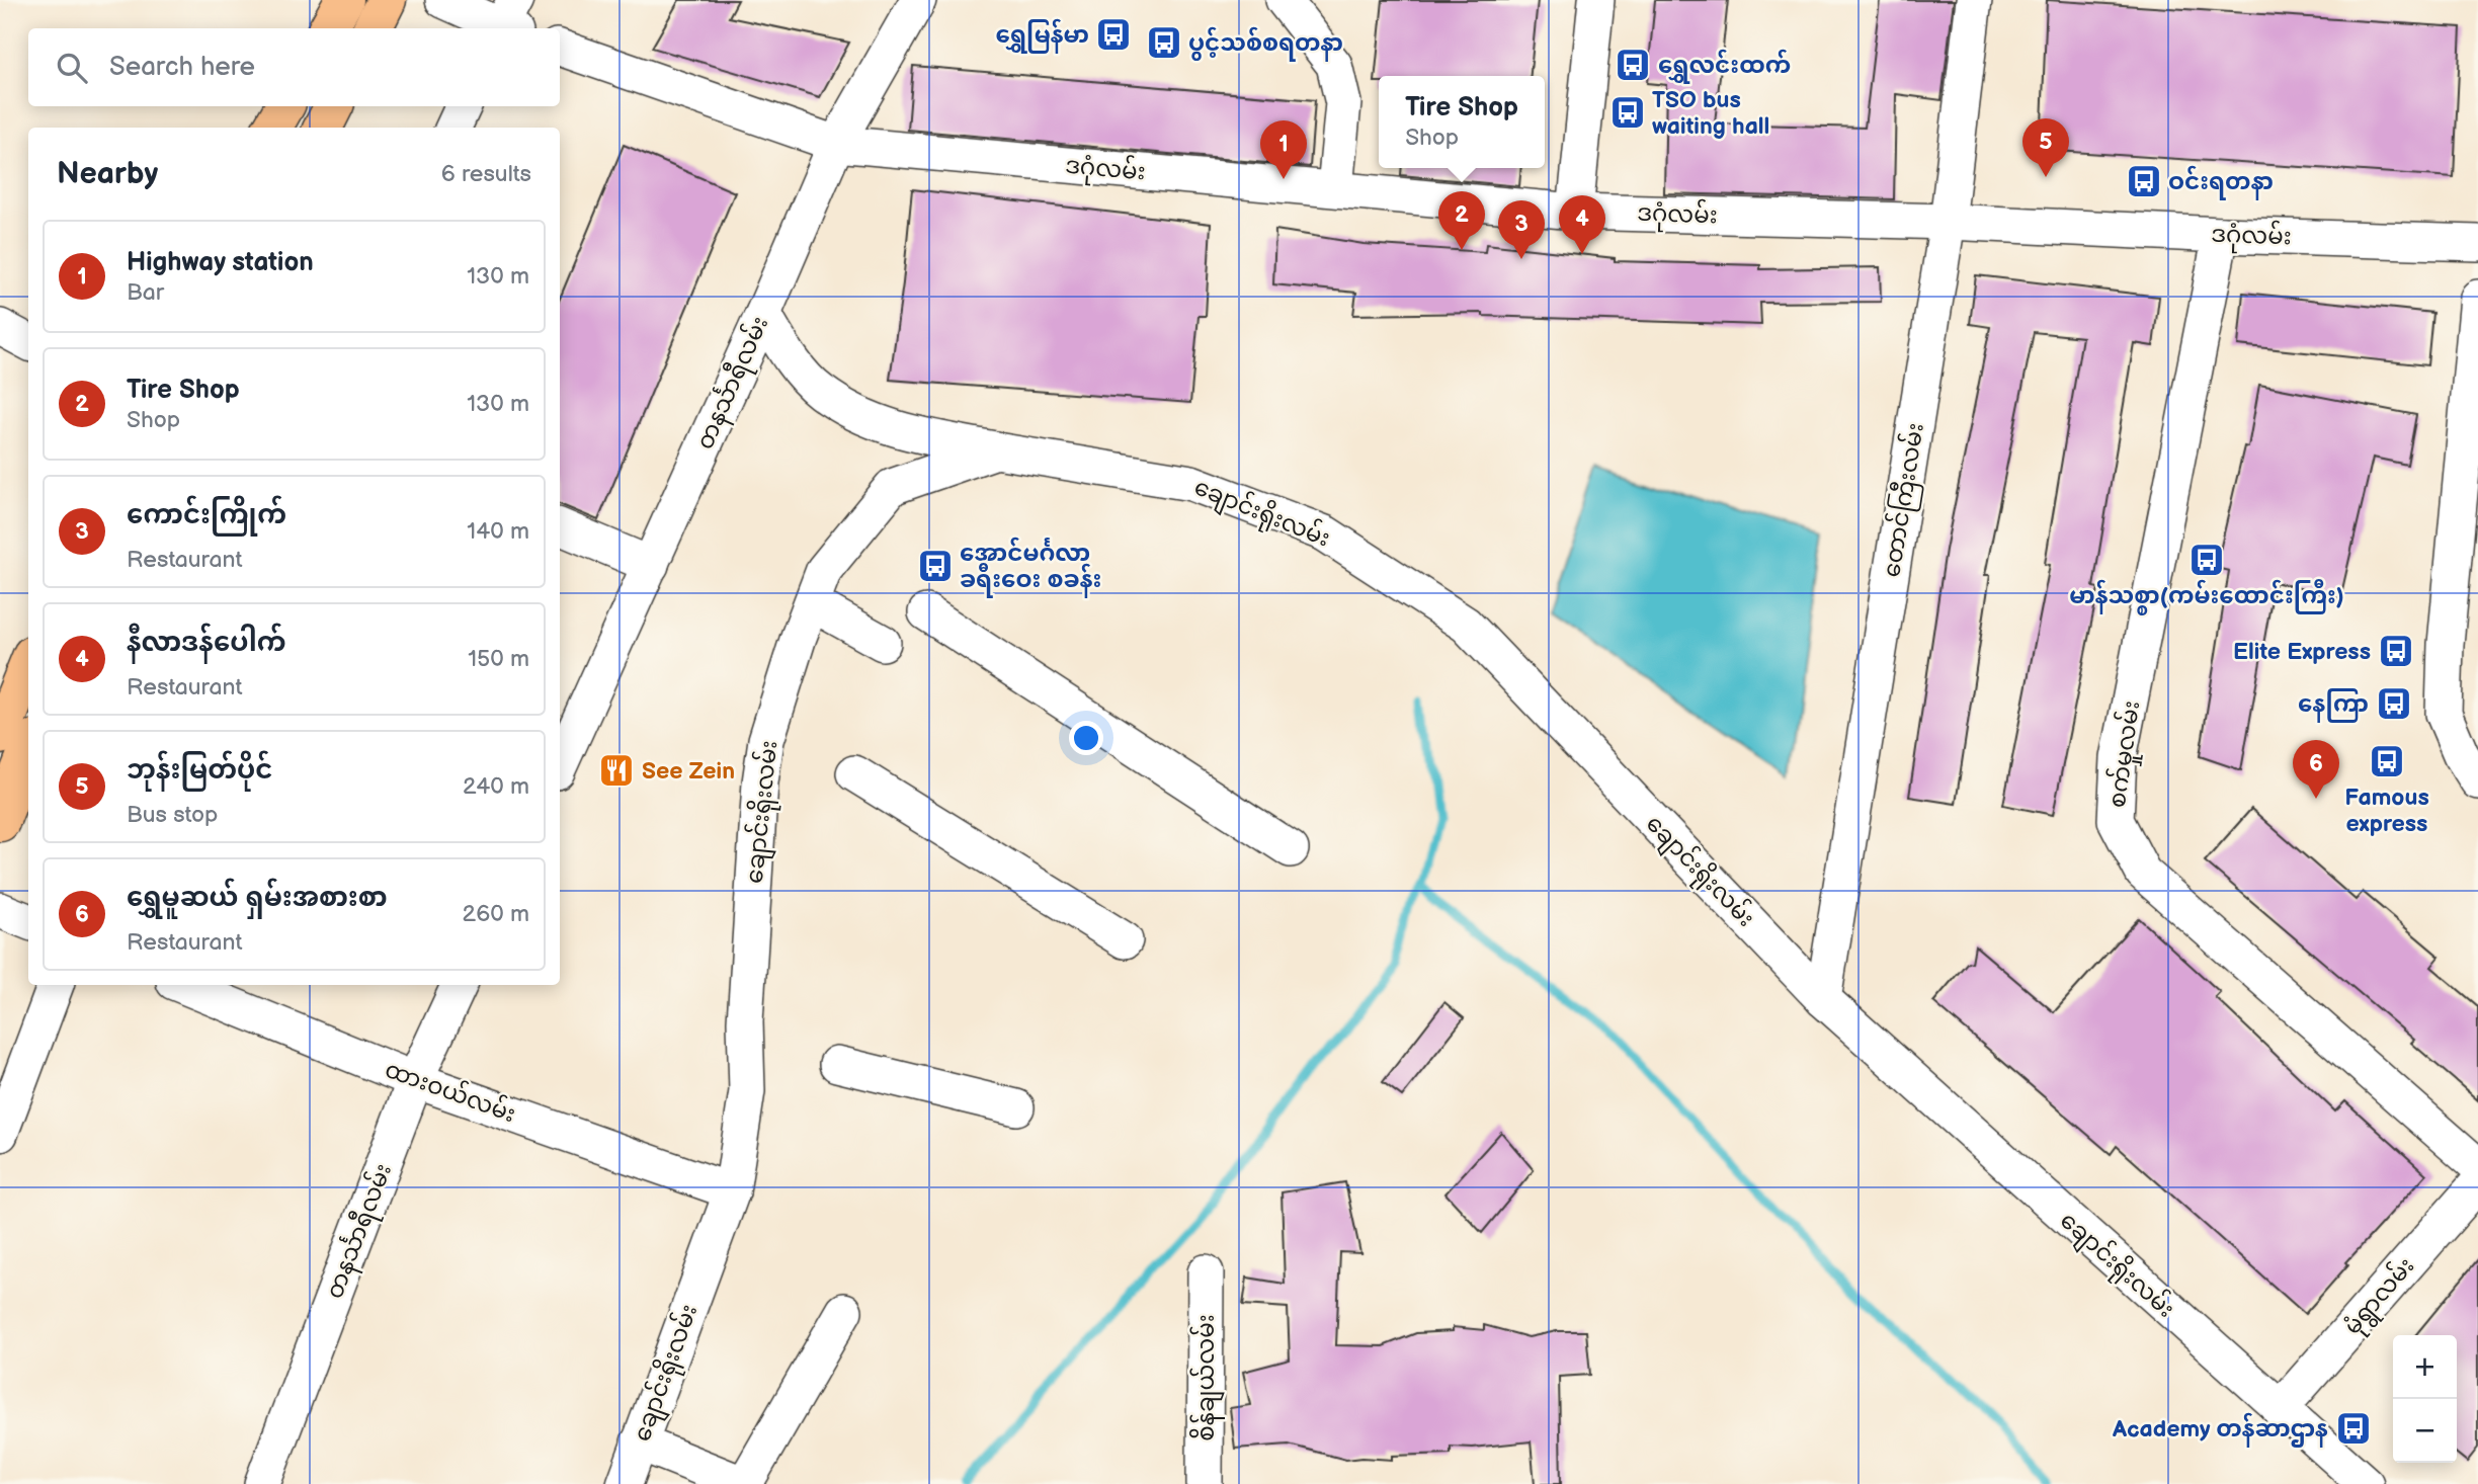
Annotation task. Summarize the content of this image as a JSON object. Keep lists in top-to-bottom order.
{
  "streets": {
    "street": [
      "ဒဂုံလမ်း",
      "တနင်္သာရီလမ်း",
      "တောင်ကြီးလမ်း",
      "ချောင်းရိုးလမ်း",
      "စက်မှုလမ်း",
      "ထားဝယ်လမ်း",
      "မုံရွာလမ်း",
      "စိန်ချယ်လမ်း"
    ]
  },
  "crossings": [
    ["ဒဂုံလမ်း", "တနင်္သာရီလမ်း"],
    ["ဒဂုံလမ်း", "တောင်ကြီးလမ်း"],
    ["ဒဂုံလမ်း", "စက်မှုလမ်း"],
    ["တနင်္သာရီလမ်း", "ထားဝယ်လမ်း"],
    ["တောင်ကြီးလမ်း", "ချောင်းရိုးလမ်း"],
    ["ချောင်းရိုးလမ်း", "ထားဝယ်လမ်း"],
    ["ချောင်းရိုးလမ်း", "မုံရွာလမ်း"]
  ],
  "places": {
    "bus stop": [
      "ရွှေမြန်မာ",
      "ပွင့်သစ်စရတနာ",
      "ရွှေလင်းထက်",
      "TSO bus waiting hall",
      "ဝင်းရတနာ",
      "မာန်သစ္စာ(ကမ်းထောင်းကြီး)",
      "အောင်မင်္ဂလာ ခရီးဝေး စခန်း",
      "Elite Express",
      "နေကြာ",
      "Famous express",
      "Academy တန်ဆာဌာန"
    ],
    "restaurant": ["See Zein"]
  },
  "page": {
    "search": "Search here",
    "popup": ["Tire Shop", "Shop"],
    "pins": [
      "5",
      "1",
      "2",
      "4",
      "3",
      "6"
    ],
    "heading": ["Nearby", "6 results"],
    "list": [
      {
        "mark": "1",
        "name": "Highway station",
        "note": "Bar",
        "value": "130 m"
      },
      {
        "mark": "2",
        "name": "Tire Shop",
        "note": "Shop",
        "value": "130 m"
      },
      {
        "mark": "3",
        "name": "ကောင်းကြိုက်",
        "note": "Restaurant",
        "value": "140 m"
      },
      {
        "mark": "4",
        "name": "နီလာဒန်ပေါက်",
        "note": "Restaurant",
        "value": "150 m"
      },
      {
        "mark": "5",
        "name": "ဘုန်းမြတ်ပိုင်",
        "note": "Bus stop",
        "value": "240 m"
      },
      {
        "mark": "6",
        "name": "ရွှေမူဆယ် ရှမ်းအစားစာ",
        "note": "Restaurant",
        "value": "260 m"
      }
    ],
    "map_buttons": ["+", "−"]
  }
}
